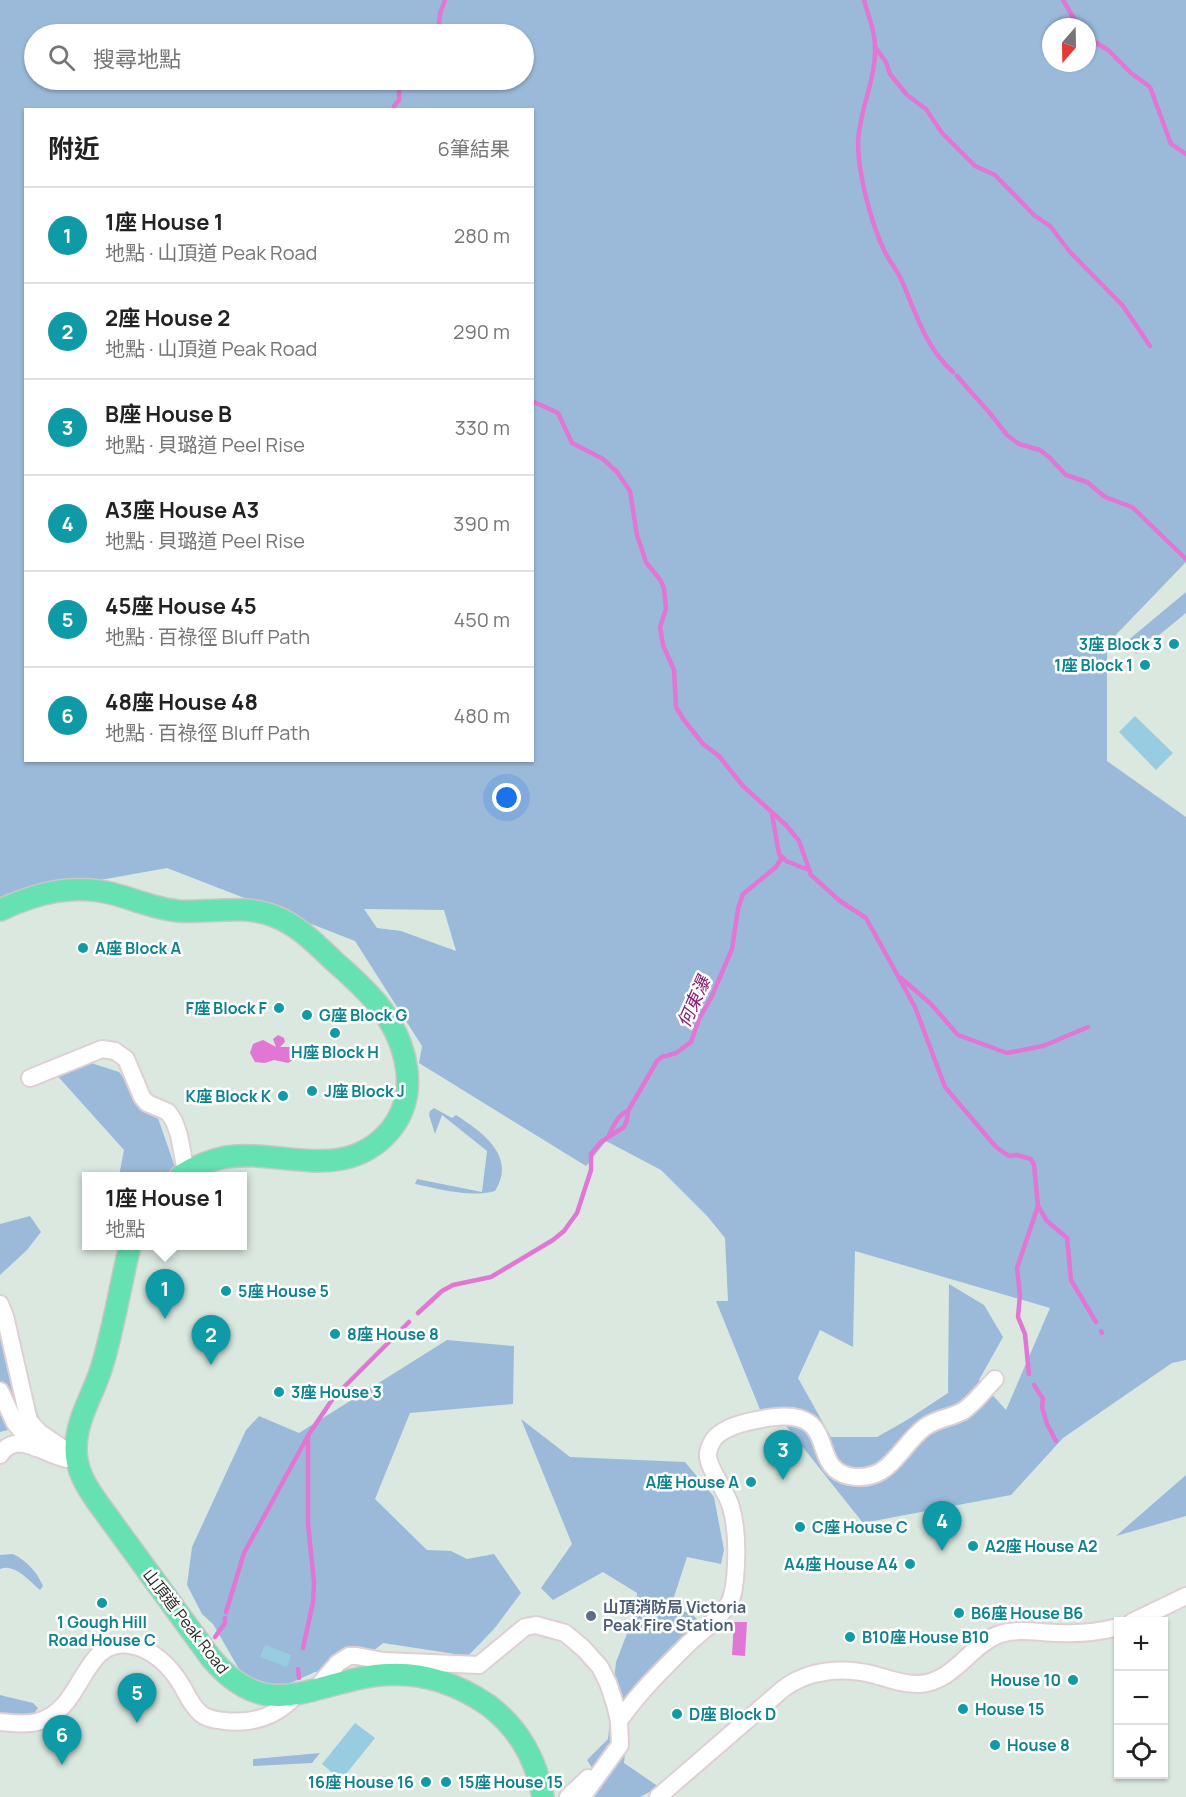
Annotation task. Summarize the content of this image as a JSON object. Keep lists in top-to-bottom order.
{
  "streets": {
    "main road": ["山頂道 Peak Road"]
  },
  "water": ["何東瀑"],
  "places": [
    "3座 Block 3",
    "1座 Block 1",
    "A座 Block A",
    "F座 Block F",
    "G座 Block G",
    "H座 Block H",
    "J座 Block J",
    "K座 Block K",
    "5座 House 5",
    "8座 House 8",
    "3座 House 3",
    "A座 House A",
    "C座 House C",
    "A2座 House A2",
    "A4座 House A4",
    "1 Gough Hill Road House C",
    "B6座 House B6",
    "山頂消防局 Victoria Peak Fire Station",
    "B10座 House B10",
    "House 10",
    "House 15",
    "D座 Block D",
    "House 8",
    "16座 House 16",
    "15座 House 15"
  ],
  "north": "bottom",
  "page": {
    "search": "搜尋地點",
    "heading": ["附近", "6筆結果"],
    "list": [
      {
        "mark": "1",
        "name": "1座 House 1",
        "note": "地點 · 山頂道 Peak Road",
        "value": "280 m"
      },
      {
        "mark": "2",
        "name": "2座 House 2",
        "note": "地點 · 山頂道 Peak Road",
        "value": "290 m"
      },
      {
        "mark": "3",
        "name": "B座 House B",
        "note": "地點 · 貝璐道 Peel Rise",
        "value": "330 m"
      },
      {
        "mark": "4",
        "name": "A3座 House A3",
        "note": "地點 · 貝璐道 Peel Rise",
        "value": "390 m"
      },
      {
        "mark": "5",
        "name": "45座 House 45",
        "note": "地點 · 百祿徑 Bluff Path",
        "value": "450 m"
      },
      {
        "mark": "6",
        "name": "48座 House 48",
        "note": "地點 · 百祿徑 Bluff Path",
        "value": "480 m"
      }
    ],
    "popup": ["1座 House 1", "地點"],
    "pins": [
      "1",
      "2",
      "3",
      "4",
      "5",
      "6"
    ],
    "map_buttons": ["+", "−"]
  }
}
